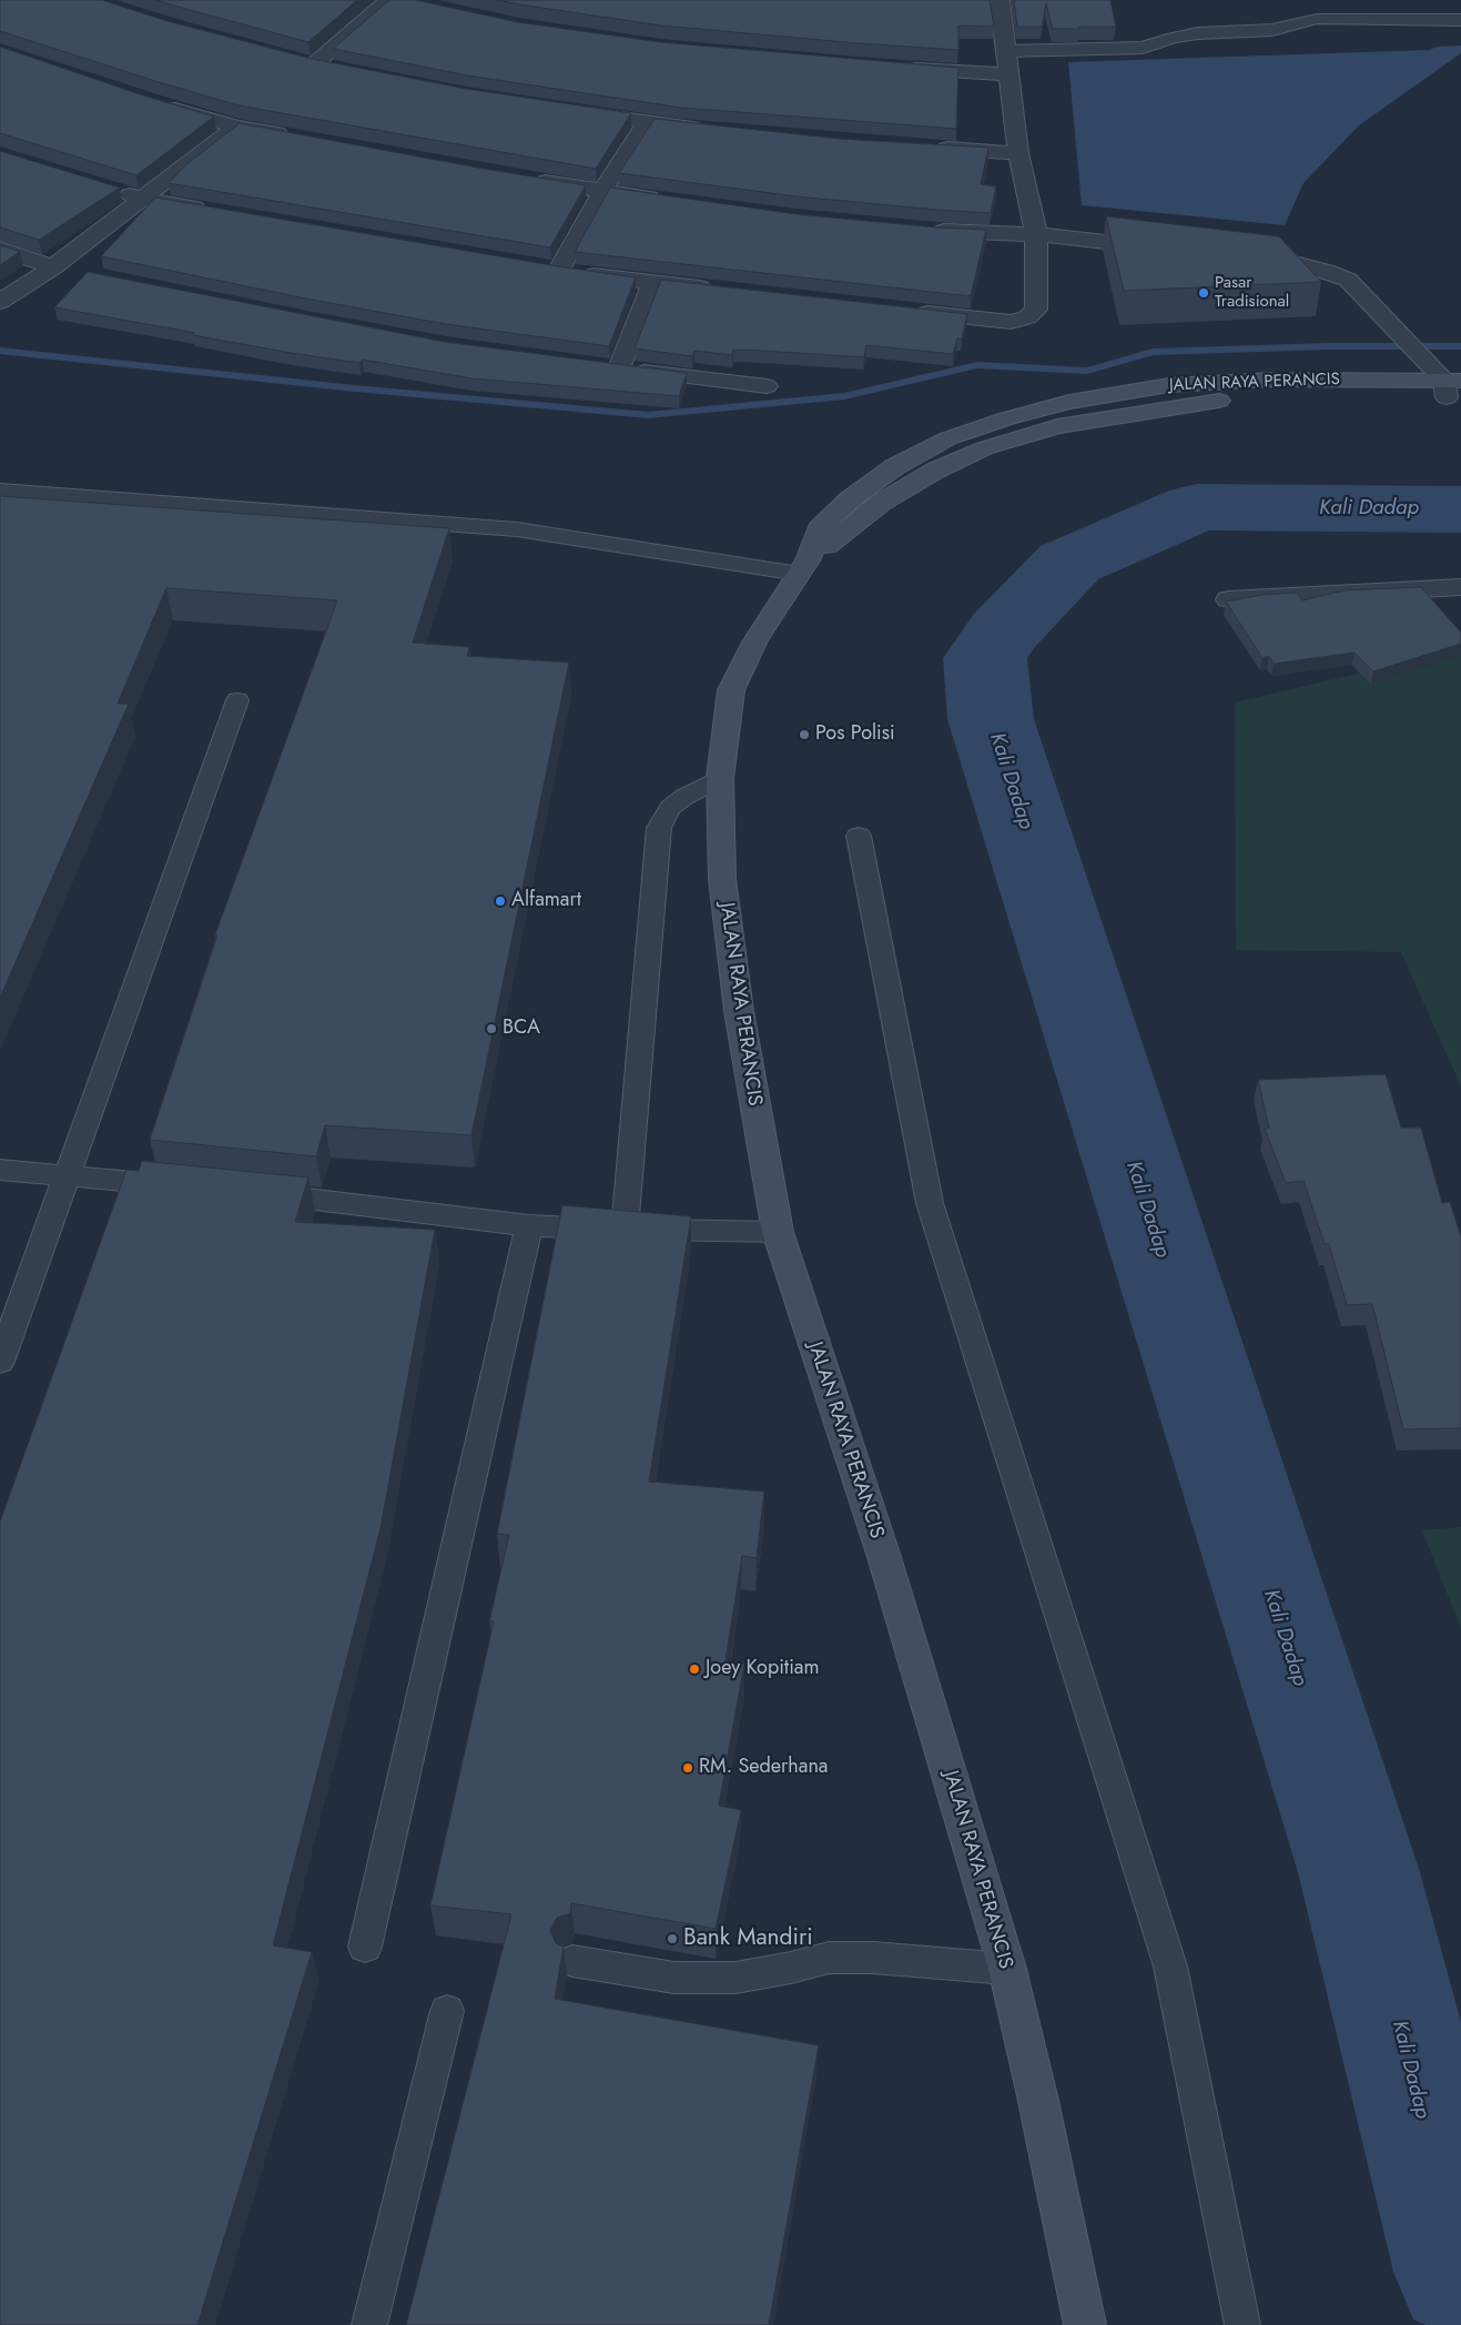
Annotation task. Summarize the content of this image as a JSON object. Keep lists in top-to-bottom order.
{
  "streets": {
    "street": ["JALAN RAYA PERANCIS"]
  },
  "water": ["Kali Dadap"],
  "places": [
    "Pasar Tradisional",
    "Pos Polisi",
    "Alfamart",
    "BCA",
    "Joey Kopitiam",
    "RM. Sederhana",
    "Bank Mandiri"
  ]
}
